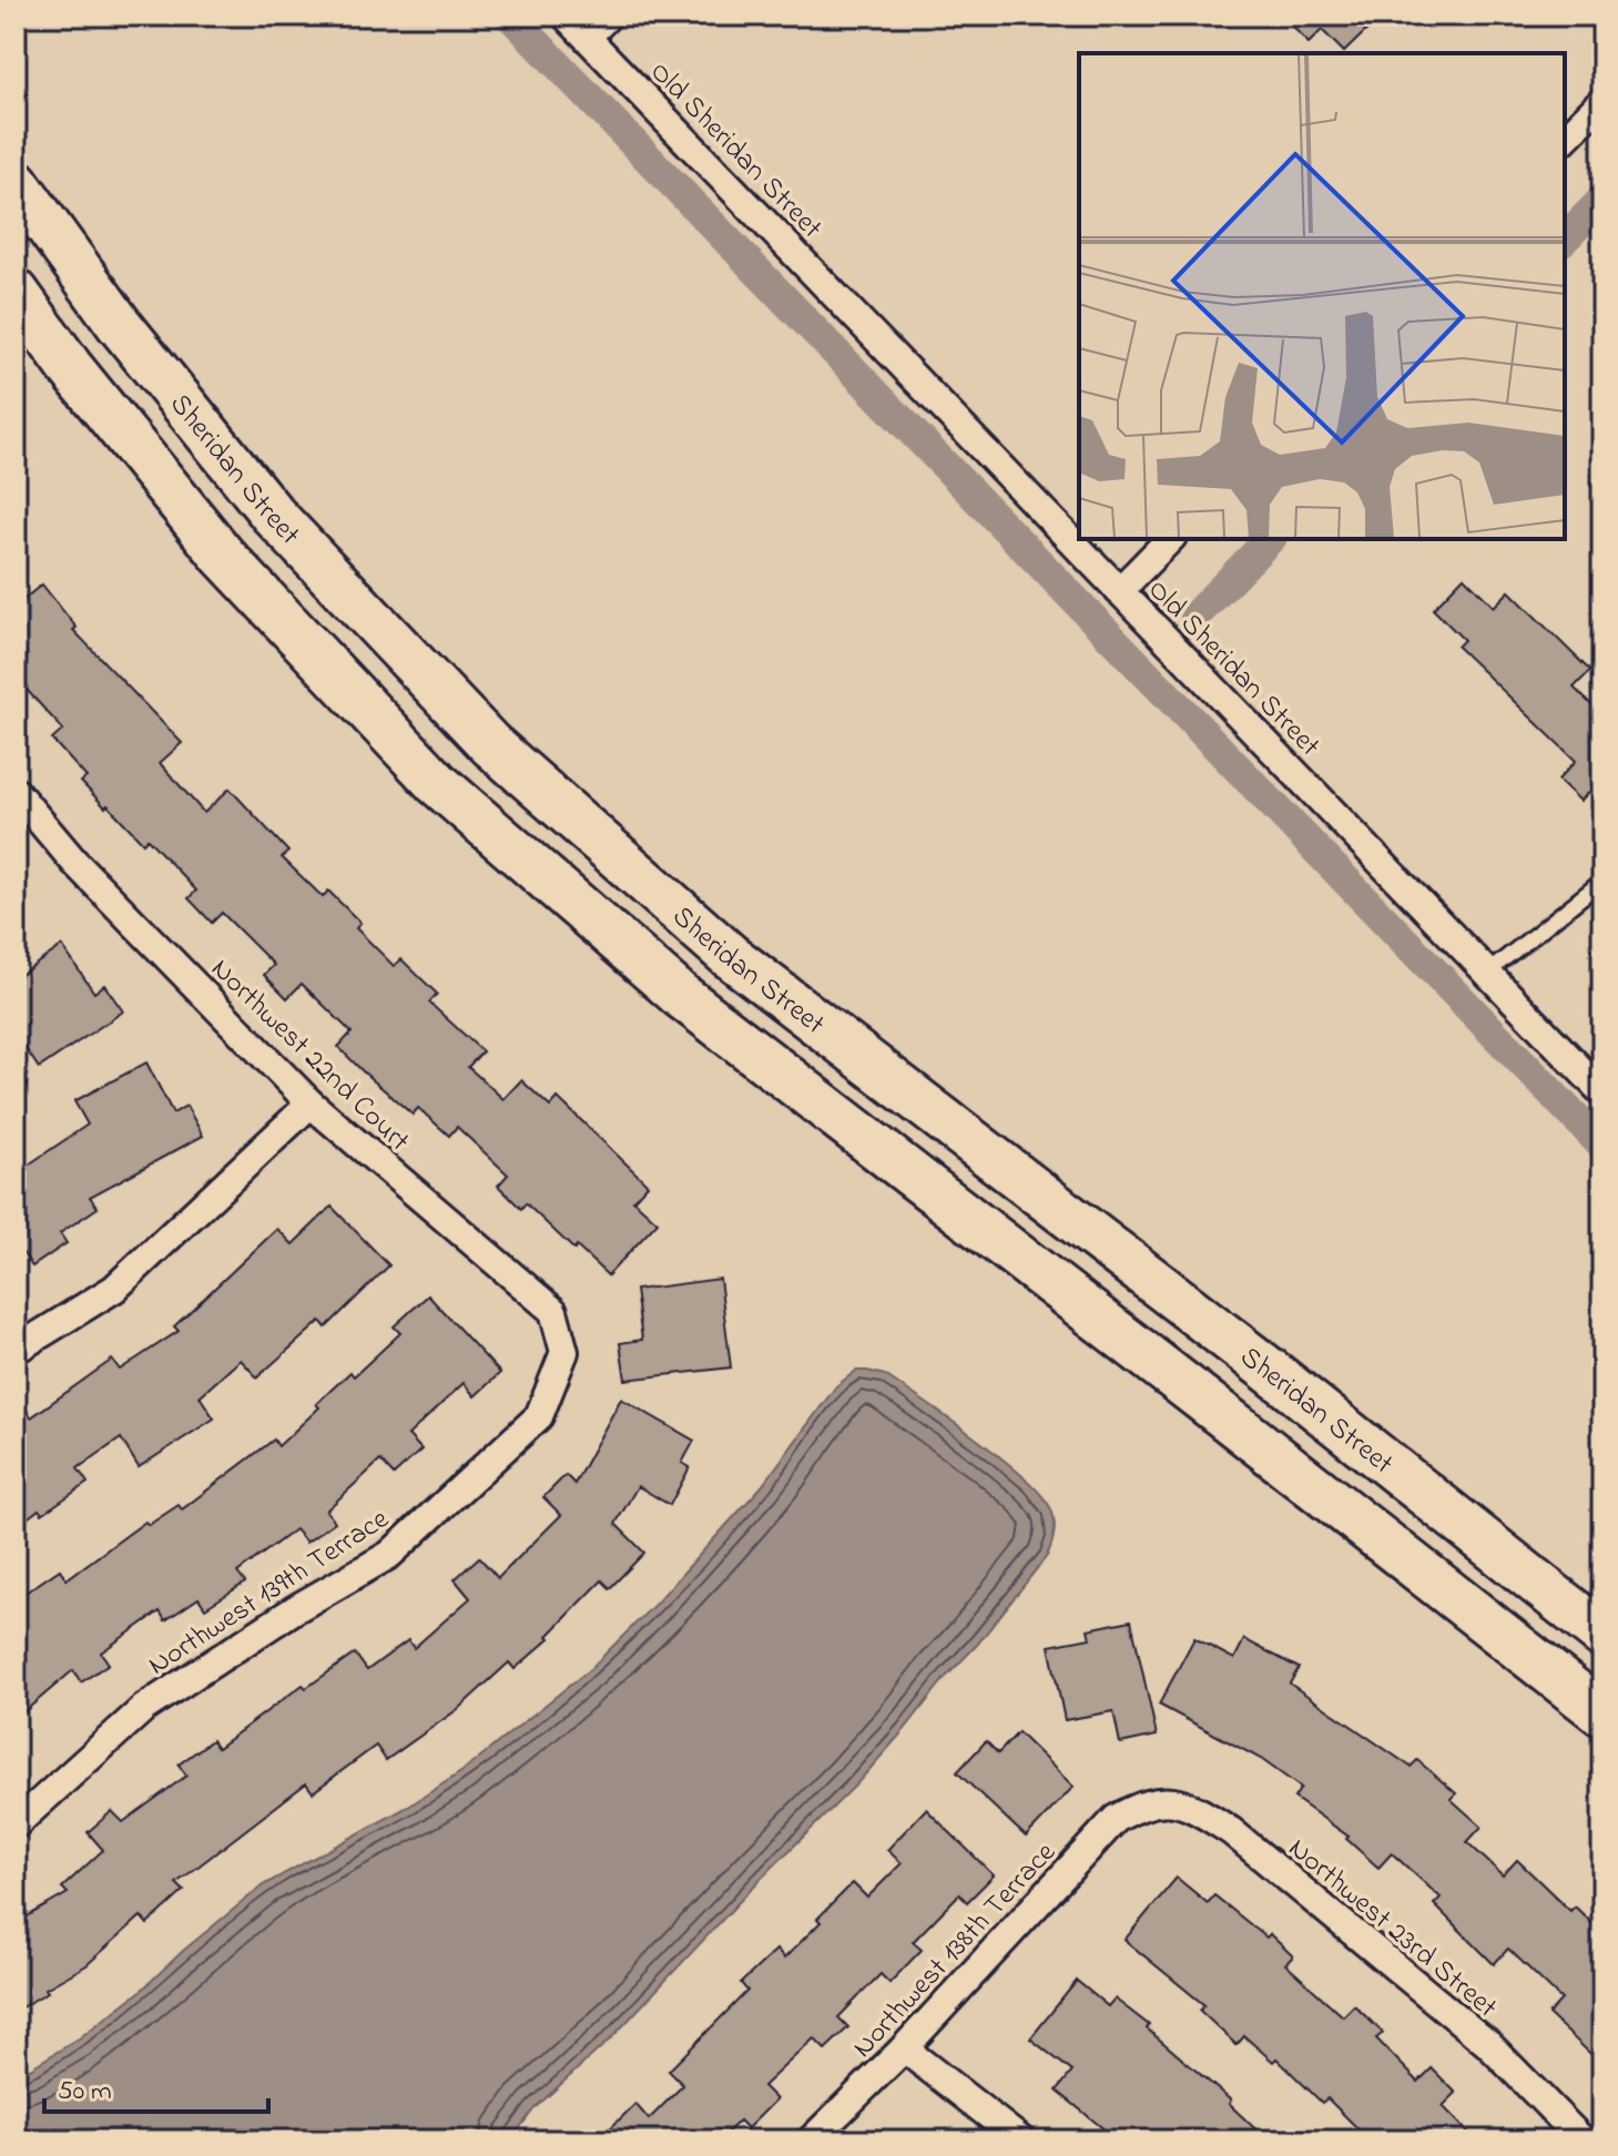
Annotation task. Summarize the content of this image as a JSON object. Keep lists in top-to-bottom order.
{
  "streets": {
    "main road": ["Sheridan Street"],
    "street": [
      "Old Sheridan Street",
      "Northwest 22nd Court",
      "Northwest 139th Terrace",
      "Northwest 23rd Street",
      "Northwest 138th Terrace"
    ]
  },
  "crossings": [
    ["Northwest 22nd Court", "Northwest 139th Terrace"],
    ["Northwest 23rd Street", "Northwest 138th Terrace"]
  ],
  "scale_bar": "50 m"
}
